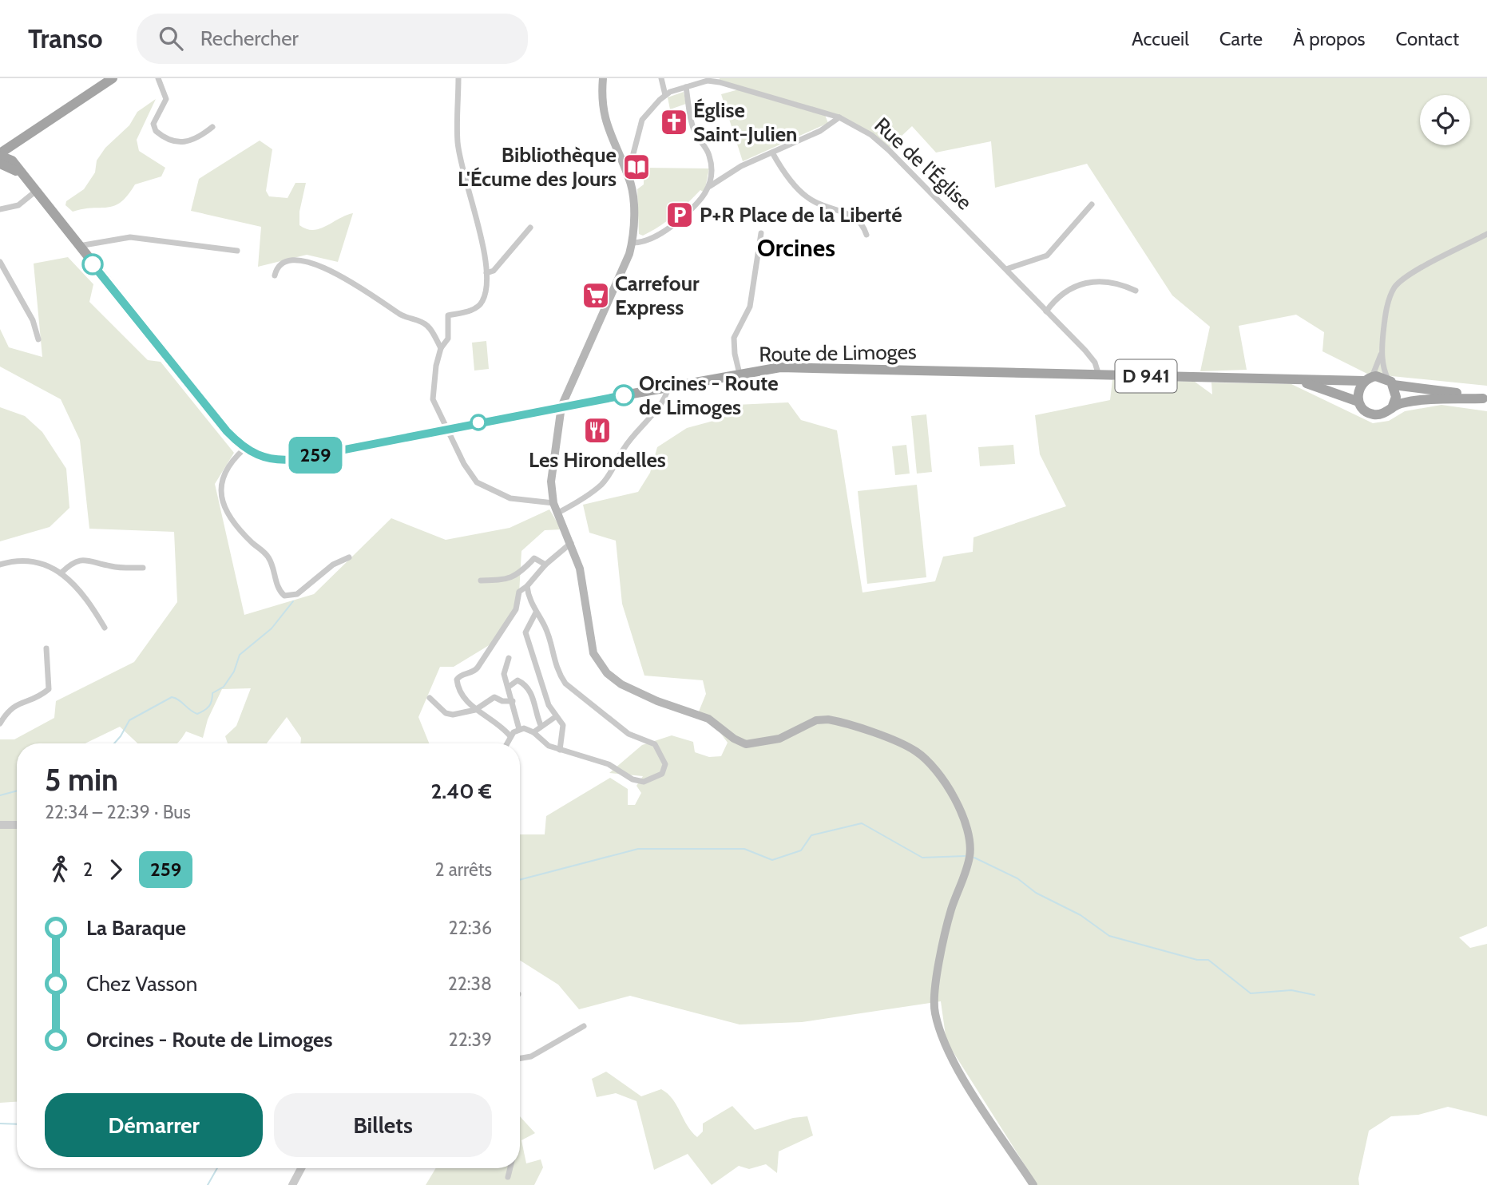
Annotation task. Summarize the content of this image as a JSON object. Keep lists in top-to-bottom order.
{
  "streets": {
    "main road": ["Route de Limoges", "D 941"],
    "street": ["Rue de l'Église"]
  },
  "crossings": [
    ["Rue de l'Église", "Route de Limoges"]
  ],
  "districts": ["Orcines"],
  "places": {
    "church": ["Église Saint-Julien"],
    "library": ["Bibliothèque L'Écume des Jours"],
    "parking": ["P+R Place de la Liberté"],
    "supermarket": ["Carrefour Express"],
    "other": ["Orcines - Route de Limoges"],
    "restaurant": ["Les Hirondelles"]
  },
  "lines": ["bus line 259"],
  "page": {
    "header": "Transo",
    "search": "Rechercher",
    "nav": [
      "Accueil",
      "Carte",
      "À propos",
      "Contact"
    ],
    "on_map": "259",
    "heading": ["5 min", "22:34 – 22:39 · Bus", "2.40 €"],
    "legs": ["2", "259", "2 arrêts"],
    "list": [
      {
        "name": "La Baraque",
        "value": "22:36"
      },
      {
        "name": "Chez Vasson",
        "value": "22:38"
      },
      {
        "name": "Orcines - Route de Limoges",
        "value": "22:39"
      }
    ],
    "buttons": ["Démarrer", "Billets"]
  }
}
